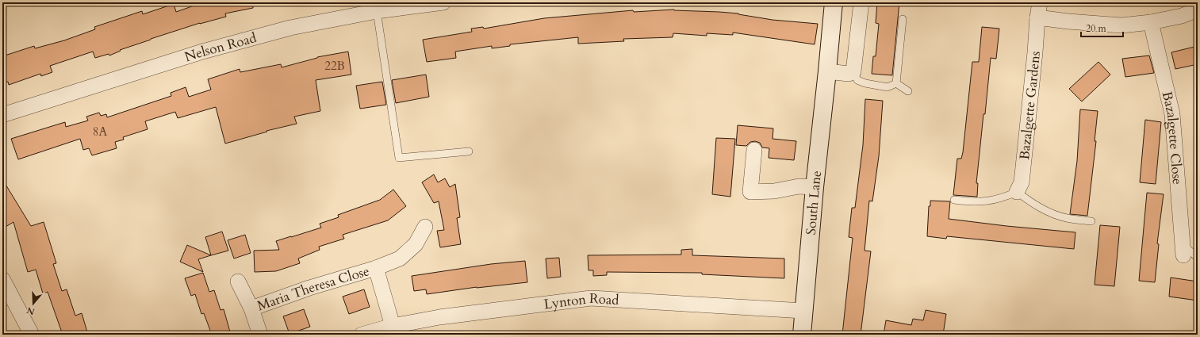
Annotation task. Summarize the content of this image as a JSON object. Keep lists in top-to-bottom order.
{
  "streets": {
    "street": [
      "Nelson Road",
      "Bazalgette Gardens",
      "Bazalgette Close",
      "South Lane",
      "Maria Theresa Close",
      "Lynton Road"
    ]
  },
  "crossings": [
    ["South Lane", "Lynton Road"],
    ["Maria Theresa Close", "Lynton Road"]
  ],
  "house_numbers": ["22B", "8A"],
  "scale_bar": "20 m",
  "north": "bottom"
}
